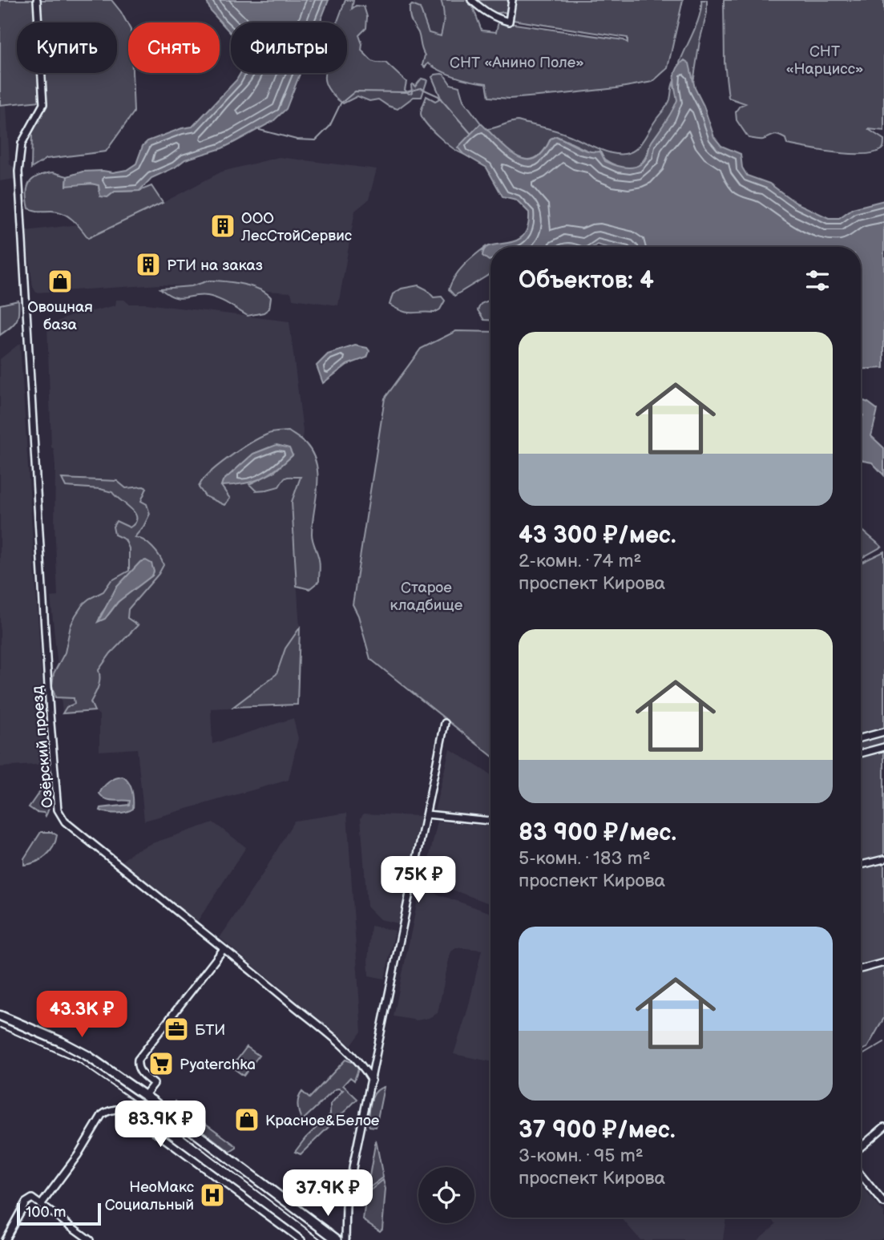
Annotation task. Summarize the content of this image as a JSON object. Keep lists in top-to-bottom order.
{
  "streets": {
    "street": ["Озёрский проезд"]
  },
  "parks": ["СНТ «Нарцисс»", "СНТ «Анино Поле»", "Старое кладбище"],
  "places": {
    "building": ["ООО ЛесСтойСервис", "РТИ на заказ"],
    "shop": ["Овощная база", "Красное&Белое"],
    "office": ["БТИ"],
    "supermarket": ["Pyaterchka"],
    "hospital": ["НеоМакс Социальный"]
  },
  "scale_bar": "100 m",
  "page": {
    "chip": ["Купить", "Снять", "Фильтры"],
    "heading": "Объектов: 4",
    "list": [
      {
        "name": "43 300 ₽/мес.",
        "note": "2-комн. · 74 m² · проспект Кирова"
      },
      {
        "name": "83 900 ₽/мес.",
        "note": "5-комн. · 183 m² · проспект Кирова"
      },
      {
        "name": "37 900 ₽/мес.",
        "note": "3-комн. · 95 m² · проспект Кирова"
      }
    ],
    "price": [
      "75K ₽",
      "43.3K ₽",
      "83.9K ₽",
      "37.9K ₽"
    ],
    "scale": "100 m"
  }
}
